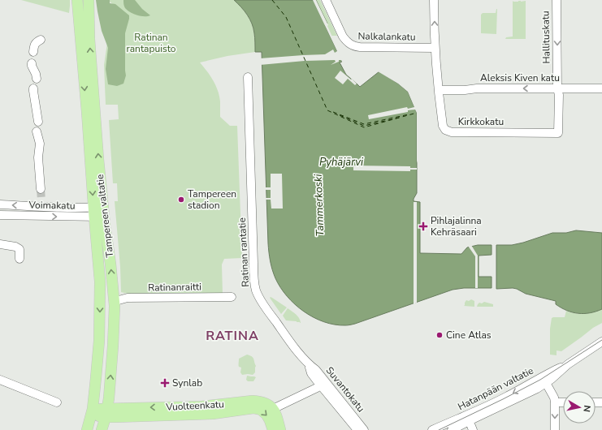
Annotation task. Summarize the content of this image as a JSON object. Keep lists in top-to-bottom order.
{
  "streets": {
    "main road": ["Tampereen valtatie", "Vuolteenkatu"],
    "street": [
      "Nalkalankatu",
      "Hallituskatu",
      "Aleksis Kiven katu",
      "Kirkkokatu",
      "Voimakatu",
      "Ratinan rantatie",
      "Ratinanraitti",
      "Hatanpään valtatie",
      "Suvantokatu"
    ]
  },
  "crossings": [
    ["Nalkalankatu", "Kirkkokatu"],
    ["Hallituskatu", "Aleksis Kiven katu"],
    ["Hallituskatu", "Kirkkokatu"],
    ["Aleksis Kiven katu", "Kirkkokatu"],
    ["Voimakatu", "Tampereen valtatie"],
    ["Tampereen valtatie", "Vuolteenkatu"],
    ["Ratinan rantatie", "Suvantokatu"]
  ],
  "one_way": ["Hallituskatu", "Aleksis Kiven katu"],
  "districts": ["RATINA"],
  "water": ["Pyhäjärvi", "Tammerkoski"],
  "parks": ["Ratinan rantapuisto"],
  "places": {
    "other": ["Tampereen stadion", "Cine Atlas"],
    "health": ["Pihlajalinna Kehräsaari", "Synlab"]
  },
  "north": "right"
}
